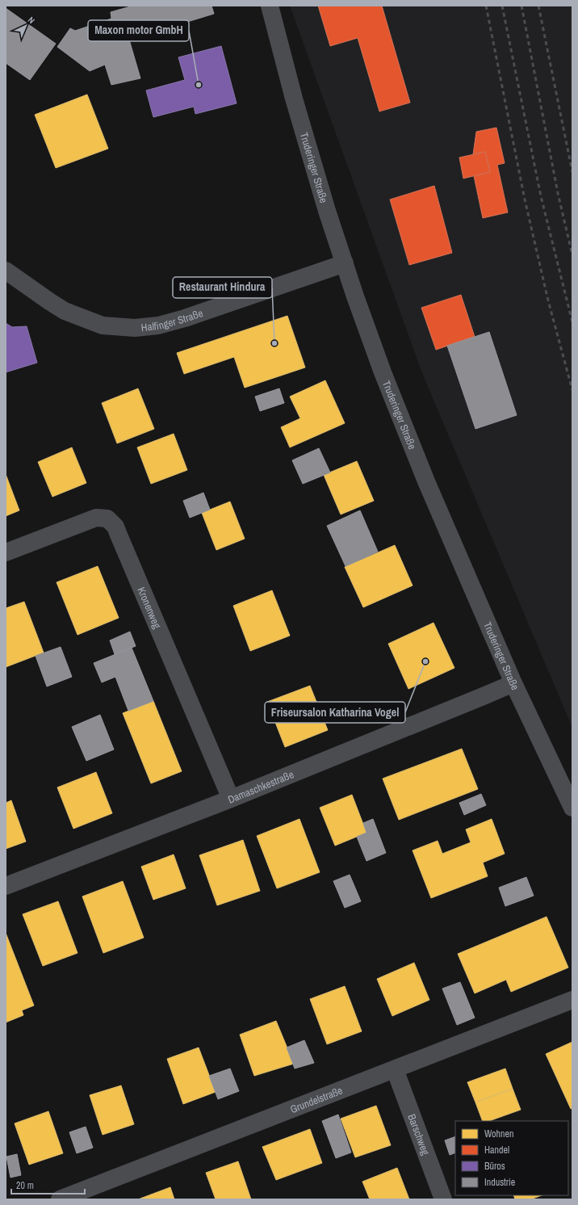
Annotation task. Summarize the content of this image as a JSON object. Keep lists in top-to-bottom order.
{
  "streets": {
    "street": [
      "Truderinger Straße",
      "Halfinger Straße",
      "Kronenweg",
      "Damaschkestraße",
      "Grundelstraße",
      "Barschweg"
    ]
  },
  "crossings": [
    ["Truderinger Straße", "Halfinger Straße"],
    ["Truderinger Straße", "Damaschkestraße"],
    ["Kronenweg", "Damaschkestraße"],
    ["Grundelstraße", "Barschweg"]
  ],
  "places": ["Maxon motor GmbH", "Restaurant Hindura", "Friseursalon Katharina Vogel"],
  "legend": [
    "Wohnen",
    "Handel",
    "Büros",
    "Industrie"
  ],
  "scale_bar": "20 m",
  "north": "top right"
}
